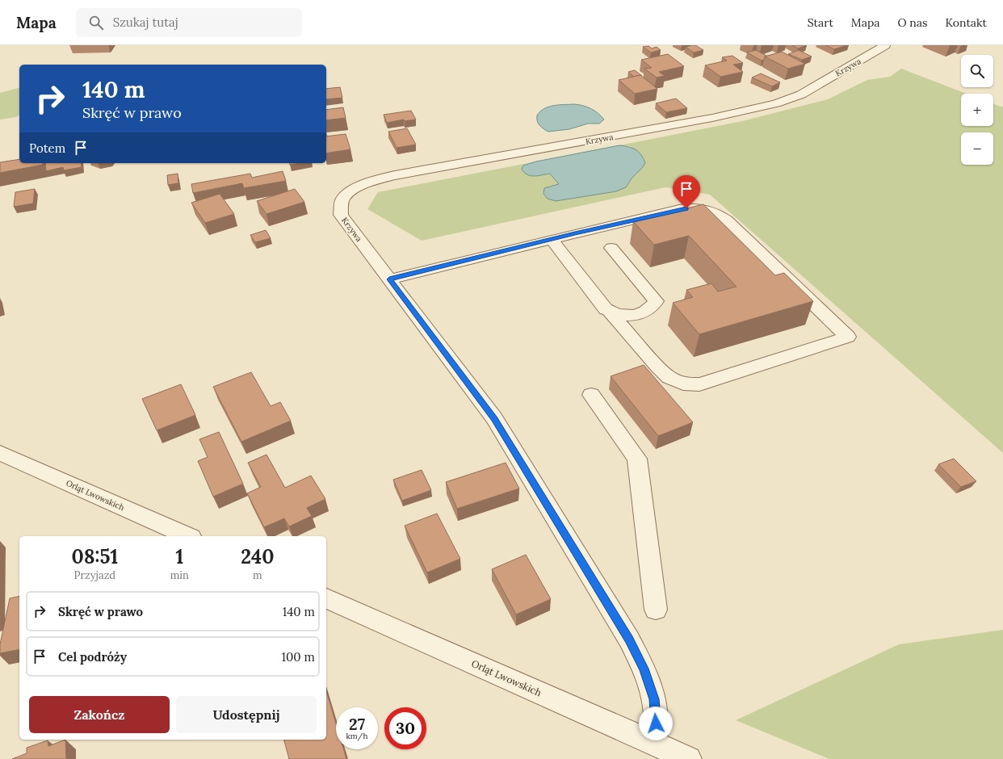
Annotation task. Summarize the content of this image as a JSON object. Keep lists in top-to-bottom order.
{
  "streets": {
    "street": ["Krzywa", "Orląt Lwowskich"]
  },
  "crossings": [
    ["Krzywa", "Orląt Lwowskich"]
  ],
  "page": {
    "header": "Mapa",
    "search": "Szukaj tutaj",
    "nav": [
      "Start",
      "Mapa",
      "O nas",
      "Kontakt"
    ],
    "map_buttons": ["+", "−"],
    "turn": ["140 m", "Skręć w prawo"],
    "then": "Potem",
    "eta": [
      "08:51",
      "Przyjazd",
      "1",
      "min",
      "240",
      "m"
    ],
    "list": [
      {
        "name": "Skręć w prawo",
        "value": "140 m"
      },
      {
        "name": "Cel podróży",
        "value": "100 m"
      }
    ],
    "buttons": ["Zakończ", "Udostępnij"],
    "speed": "27 km/h",
    "limit": "30"
  }
}
